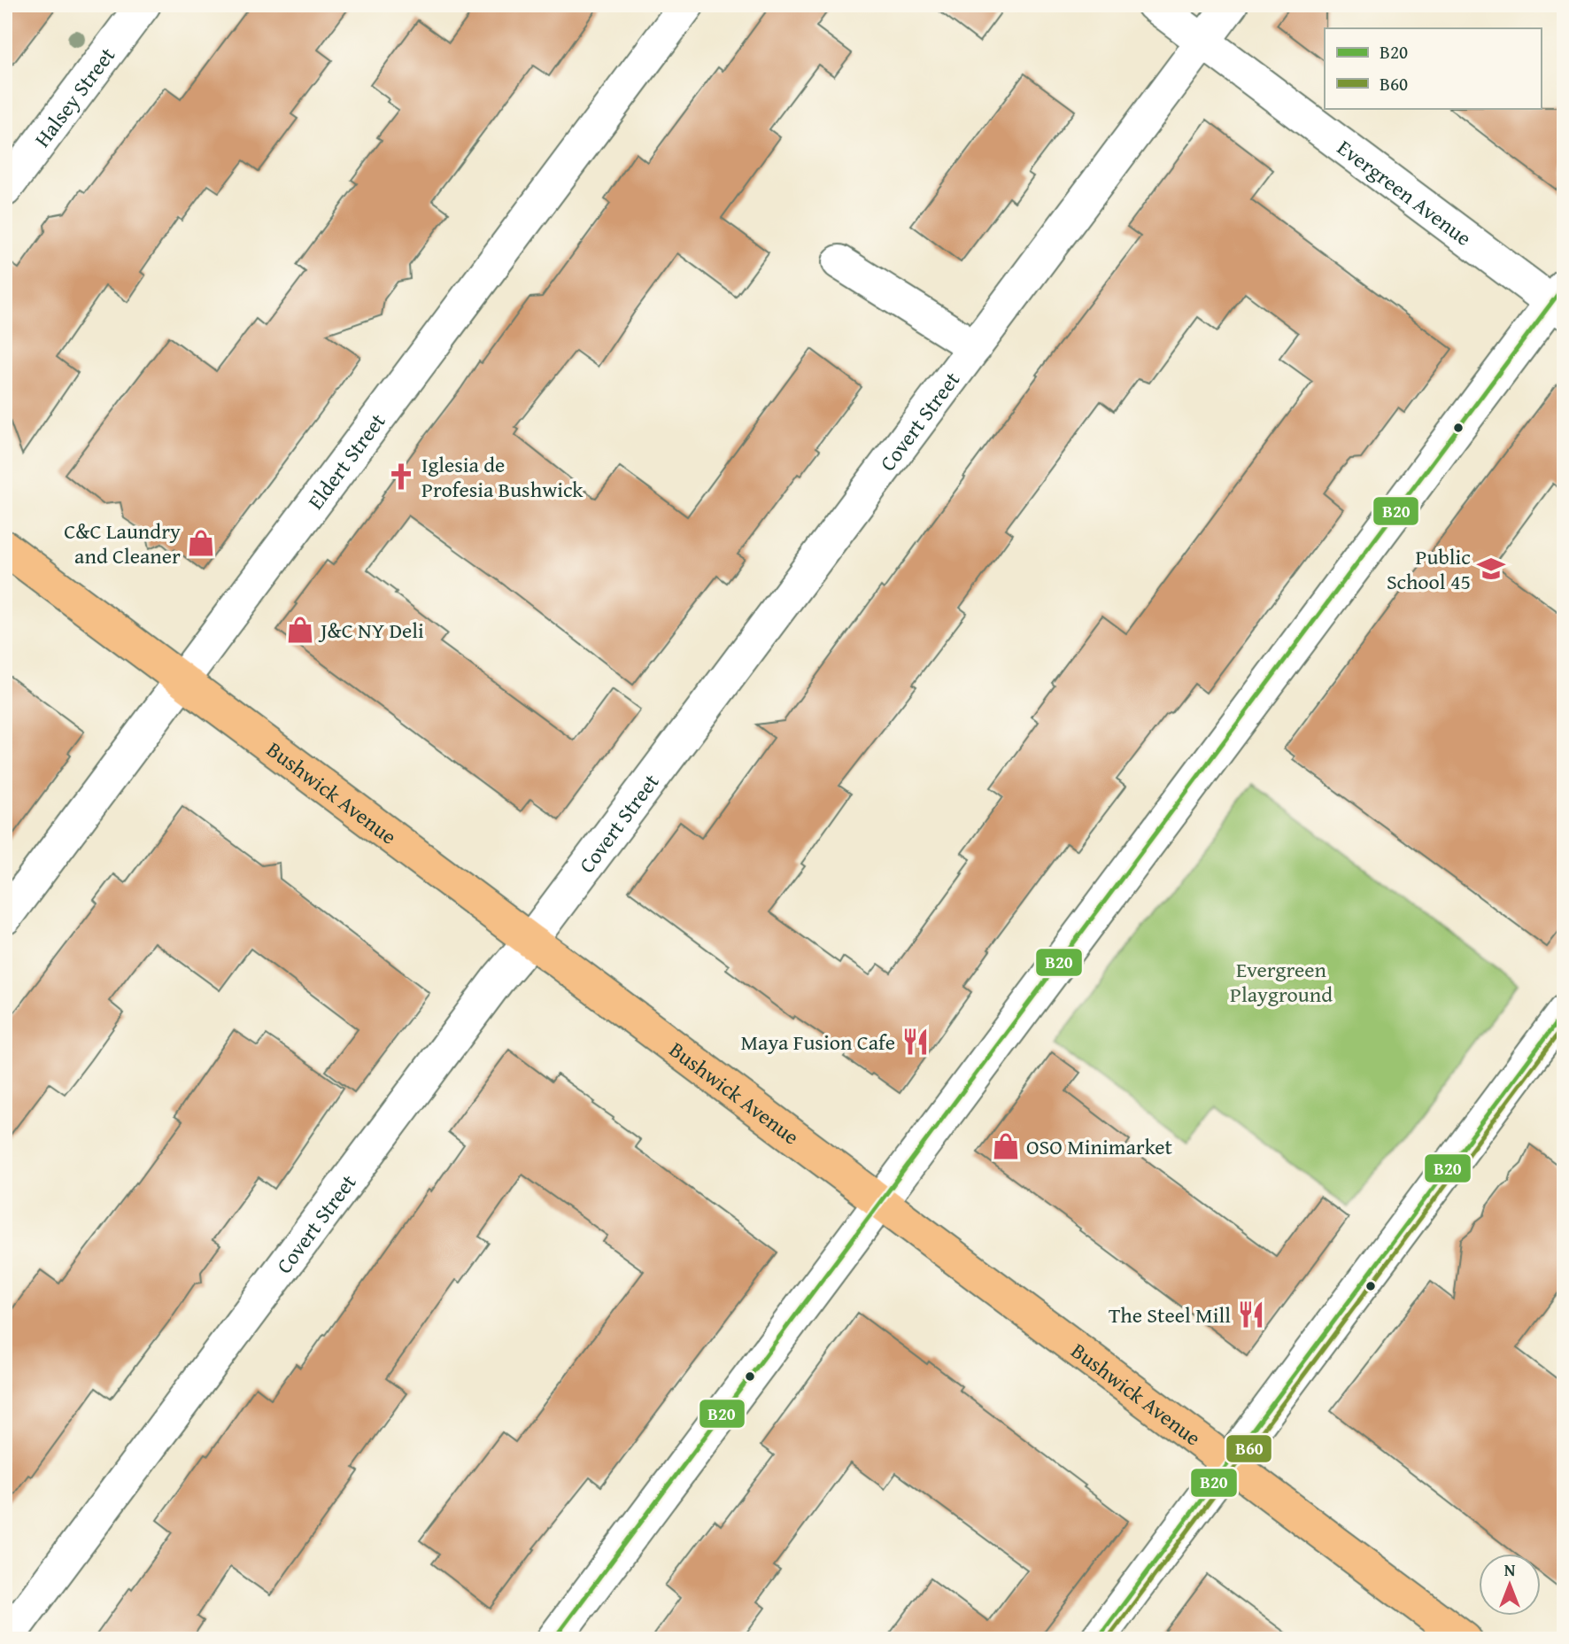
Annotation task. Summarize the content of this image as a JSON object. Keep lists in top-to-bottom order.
{
  "streets": {
    "main road": ["Bushwick Avenue"],
    "street": [
      "Halsey Street",
      "Evergreen Avenue",
      "Covert Street",
      "Eldert Street"
    ]
  },
  "crossings": [
    ["Evergreen Avenue", "Covert Street"],
    ["Covert Street", "Bushwick Avenue"],
    ["Eldert Street", "Bushwick Avenue"]
  ],
  "parks": ["Evergreen Playground"],
  "places": {
    "church": ["Iglesia de Profesia Bushwick"],
    "shop": ["C&C Laundry and Cleaner", "J&C NY Deli", "OSO Minimarket"],
    "school or university": ["Public School 45"],
    "restaurant": ["Maya Fusion Cafe", "The Steel Mill"]
  },
  "lines": ["transit line B20", "transit line B60"],
  "legend": ["B20", "B60"],
  "north": "top"
}
